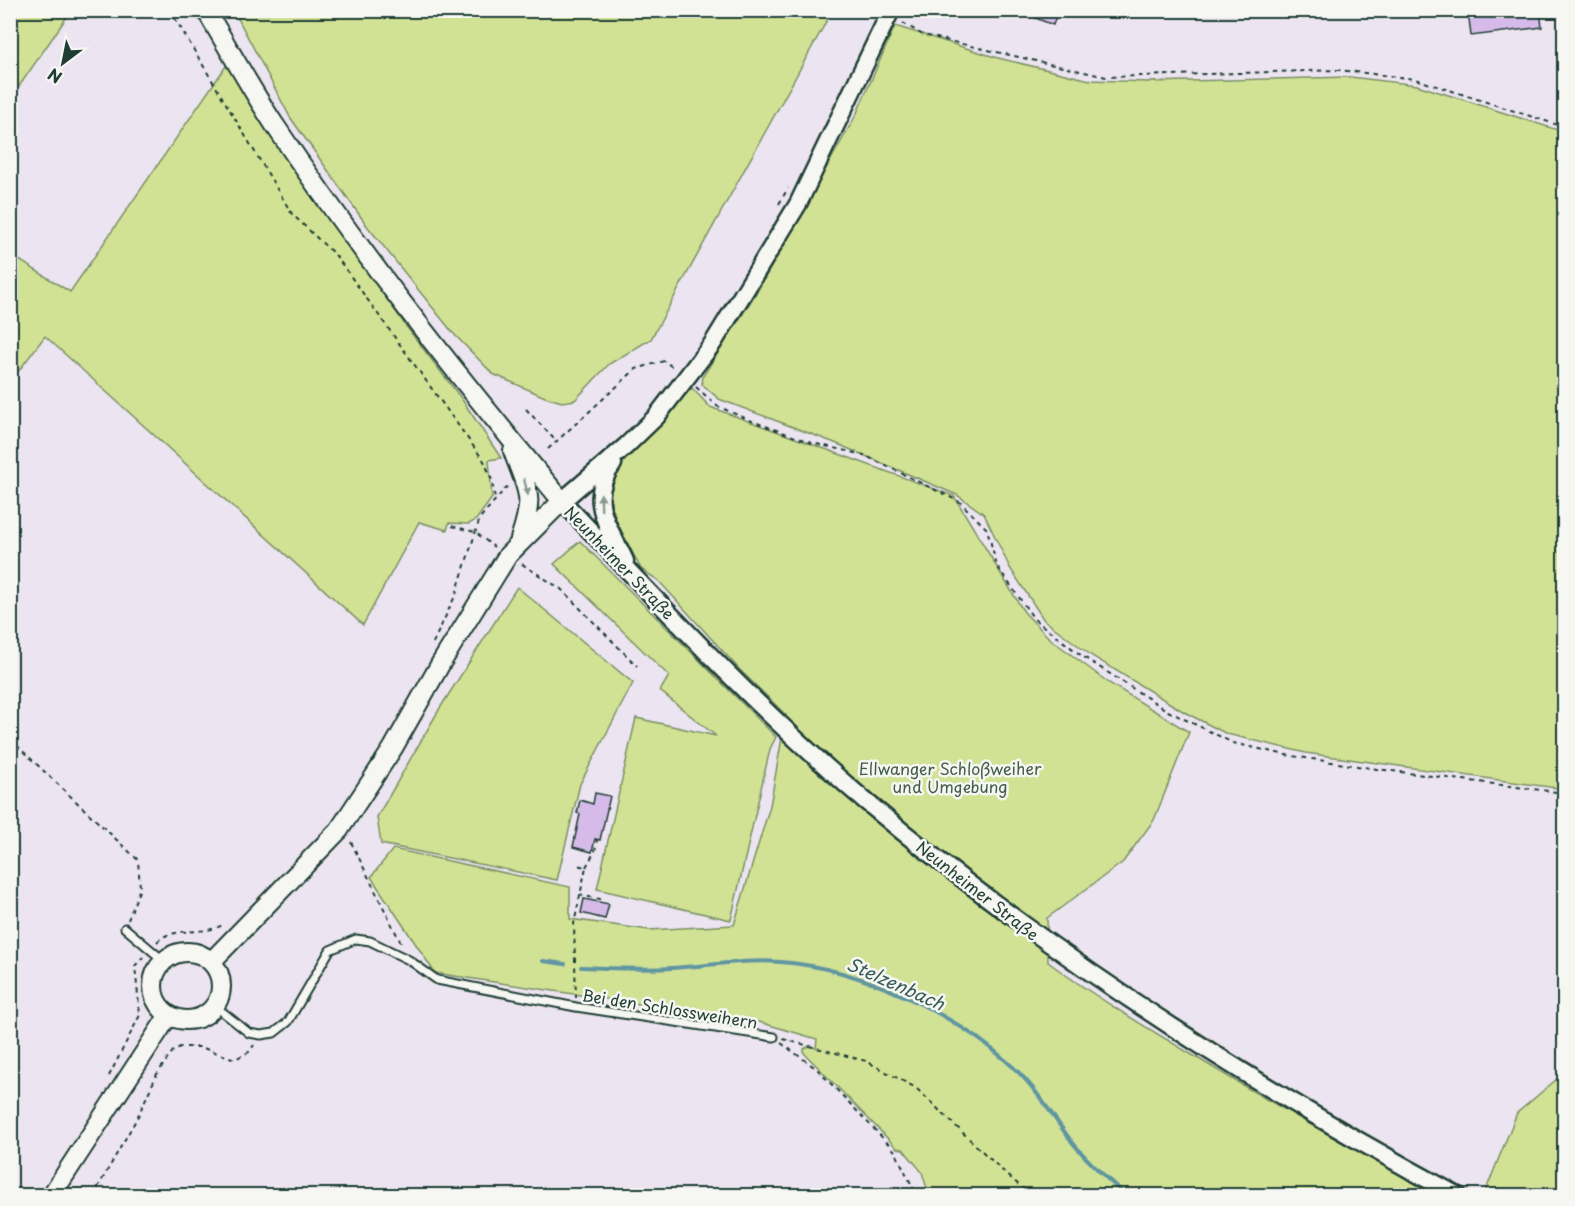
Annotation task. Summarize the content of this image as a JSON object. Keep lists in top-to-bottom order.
{
  "streets": {
    "street": ["Neunheimer Straße"],
    "lane": ["Bei den Schlossweihern"]
  },
  "water": ["Stelzenbach"],
  "parks": ["Ellwanger Schloßweiher und Umgebung"],
  "north": "bottom left"
}
